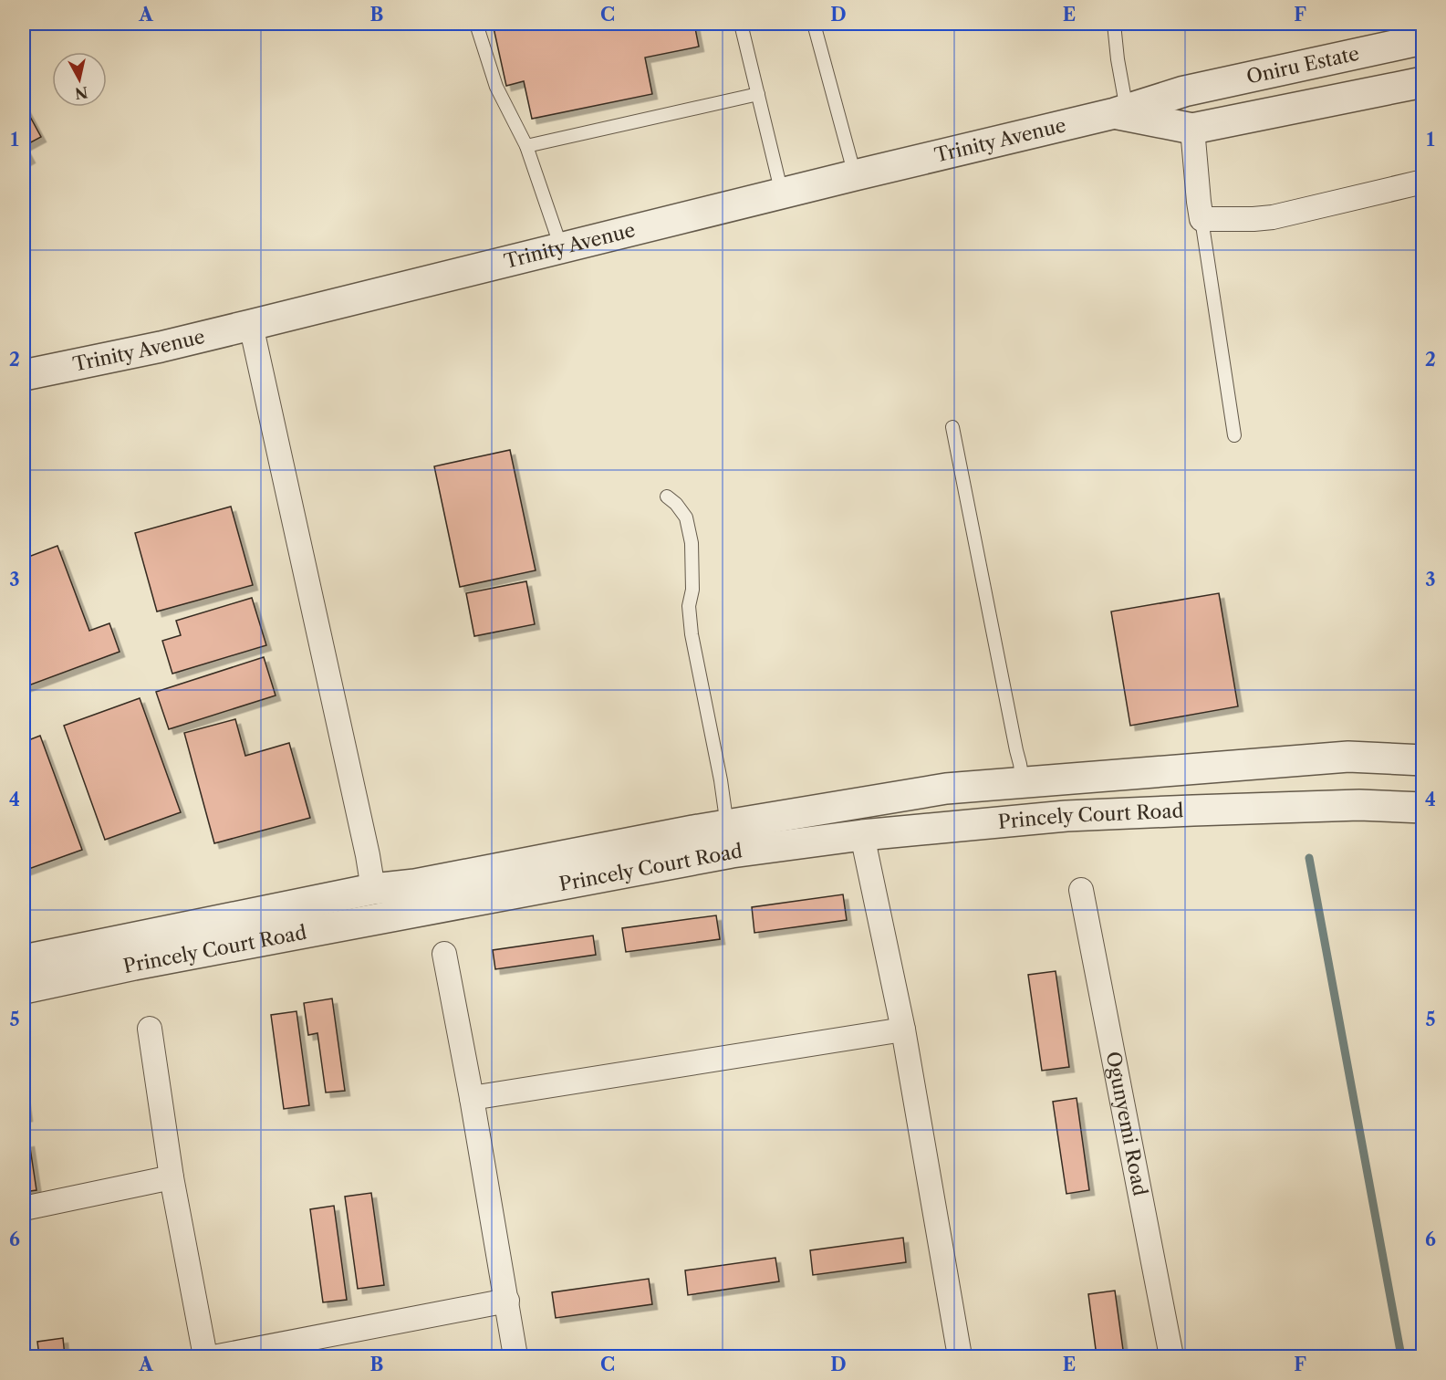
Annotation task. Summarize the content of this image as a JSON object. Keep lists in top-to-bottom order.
{
  "streets": {
    "street": [
      "Oniru Estate",
      "Trinity Avenue",
      "Princely Court Road",
      "Ogunyemi Road"
    ]
  },
  "crossings": [
    ["Oniru Estate", "Trinity Avenue"]
  ],
  "north": "bottom",
  "grid": {
    "columns": [
      "A",
      "B",
      "C",
      "D",
      "E",
      "F"
    ],
    "rows": [
      "1",
      "2",
      "3",
      "4",
      "5",
      "6"
    ]
  }
}
